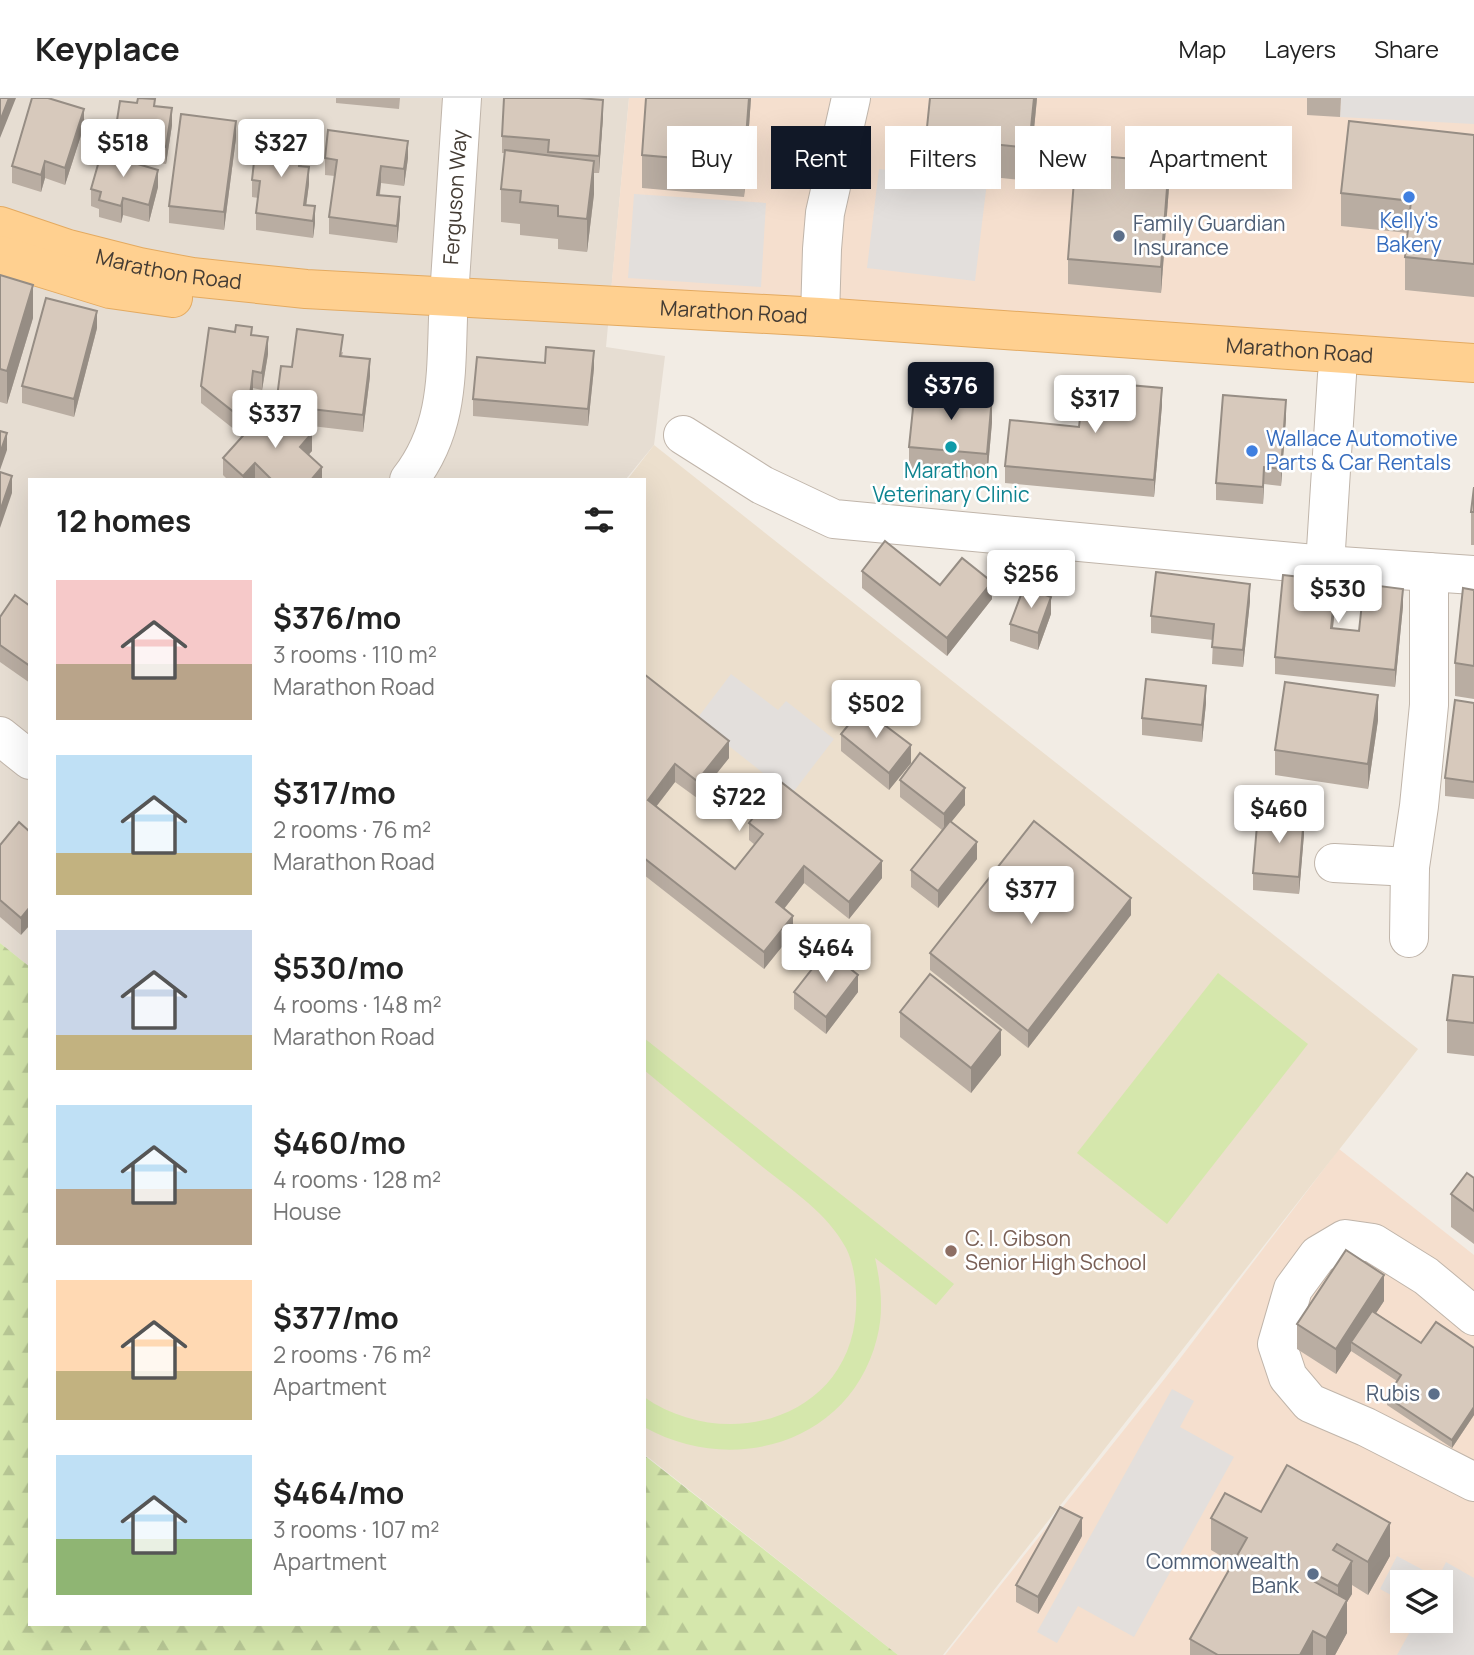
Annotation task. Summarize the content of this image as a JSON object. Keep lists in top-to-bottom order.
{
  "streets": {
    "main road": ["Marathon Road"],
    "street": ["Ferguson Way"]
  },
  "crossings": [
    ["Ferguson Way", "Marathon Road"]
  ],
  "places": [
    "Kelly's Bakery",
    "Family Guardian Insurance",
    "Marathon Veterinary Clinic",
    "Wallace Automotive Parts & Car Rentals",
    "C. I. Gibson Senior High School",
    "Rubis",
    "Commonwealth Bank"
  ],
  "page": {
    "header": "Keyplace",
    "nav": ["Map", "Layers", "Share"],
    "price": [
      "$518",
      "$327",
      "$376",
      "$317",
      "$337",
      "$256",
      "$530",
      "$502",
      "$722",
      "$460",
      "$377",
      "$464"
    ],
    "chip": [
      "Buy",
      "Rent",
      "Filters",
      "New",
      "Apartment"
    ],
    "heading": "12 homes",
    "list": [
      {
        "name": "$376/mo",
        "note": "3 rooms · 110 m² · Marathon Road"
      },
      {
        "name": "$317/mo",
        "note": "2 rooms · 76 m² · Marathon Road"
      },
      {
        "name": "$530/mo",
        "note": "4 rooms · 148 m² · Marathon Road"
      },
      {
        "name": "$460/mo",
        "note": "4 rooms · 128 m² · House"
      },
      {
        "name": "$377/mo",
        "note": "2 rooms · 76 m² · Apartment"
      },
      {
        "name": "$464/mo",
        "note": "3 rooms · 107 m² · Apartment"
      }
    ]
  }
}
